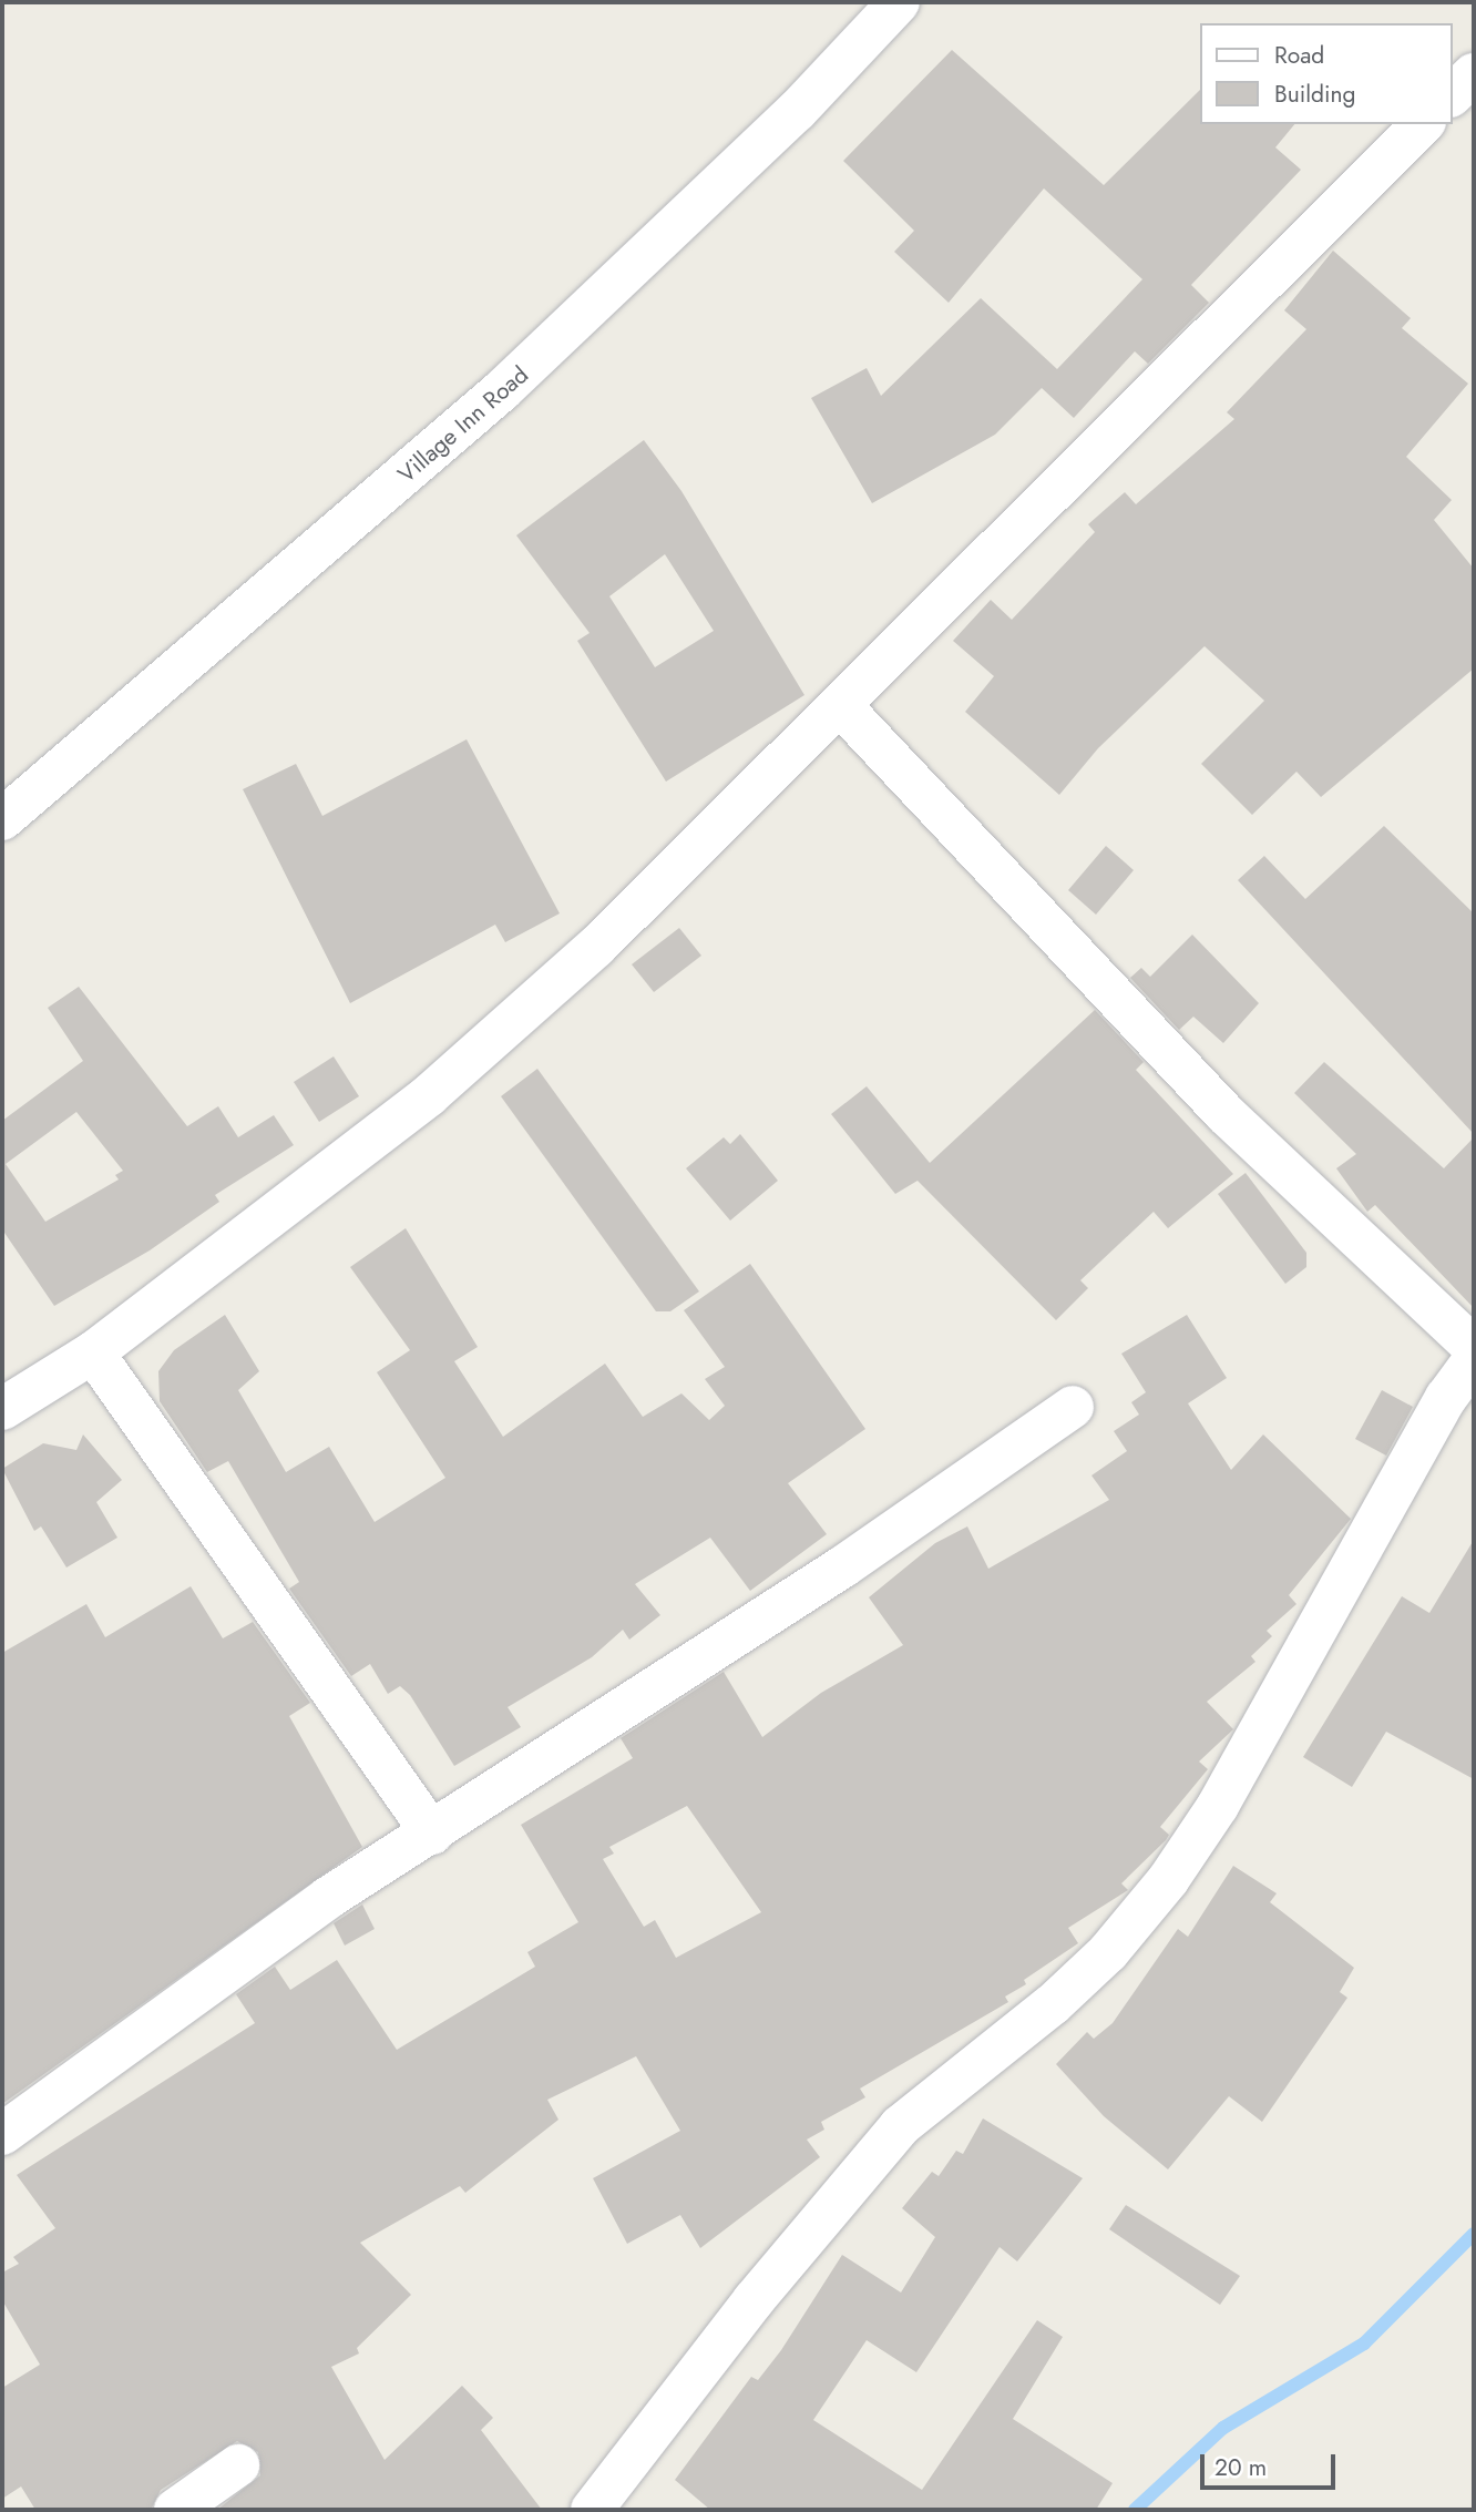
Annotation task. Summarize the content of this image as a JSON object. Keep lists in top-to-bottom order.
{
  "streets": {
    "street": ["Village Inn Road"]
  },
  "legend": ["Road", "Building"],
  "scale_bar": "20 m"
}
